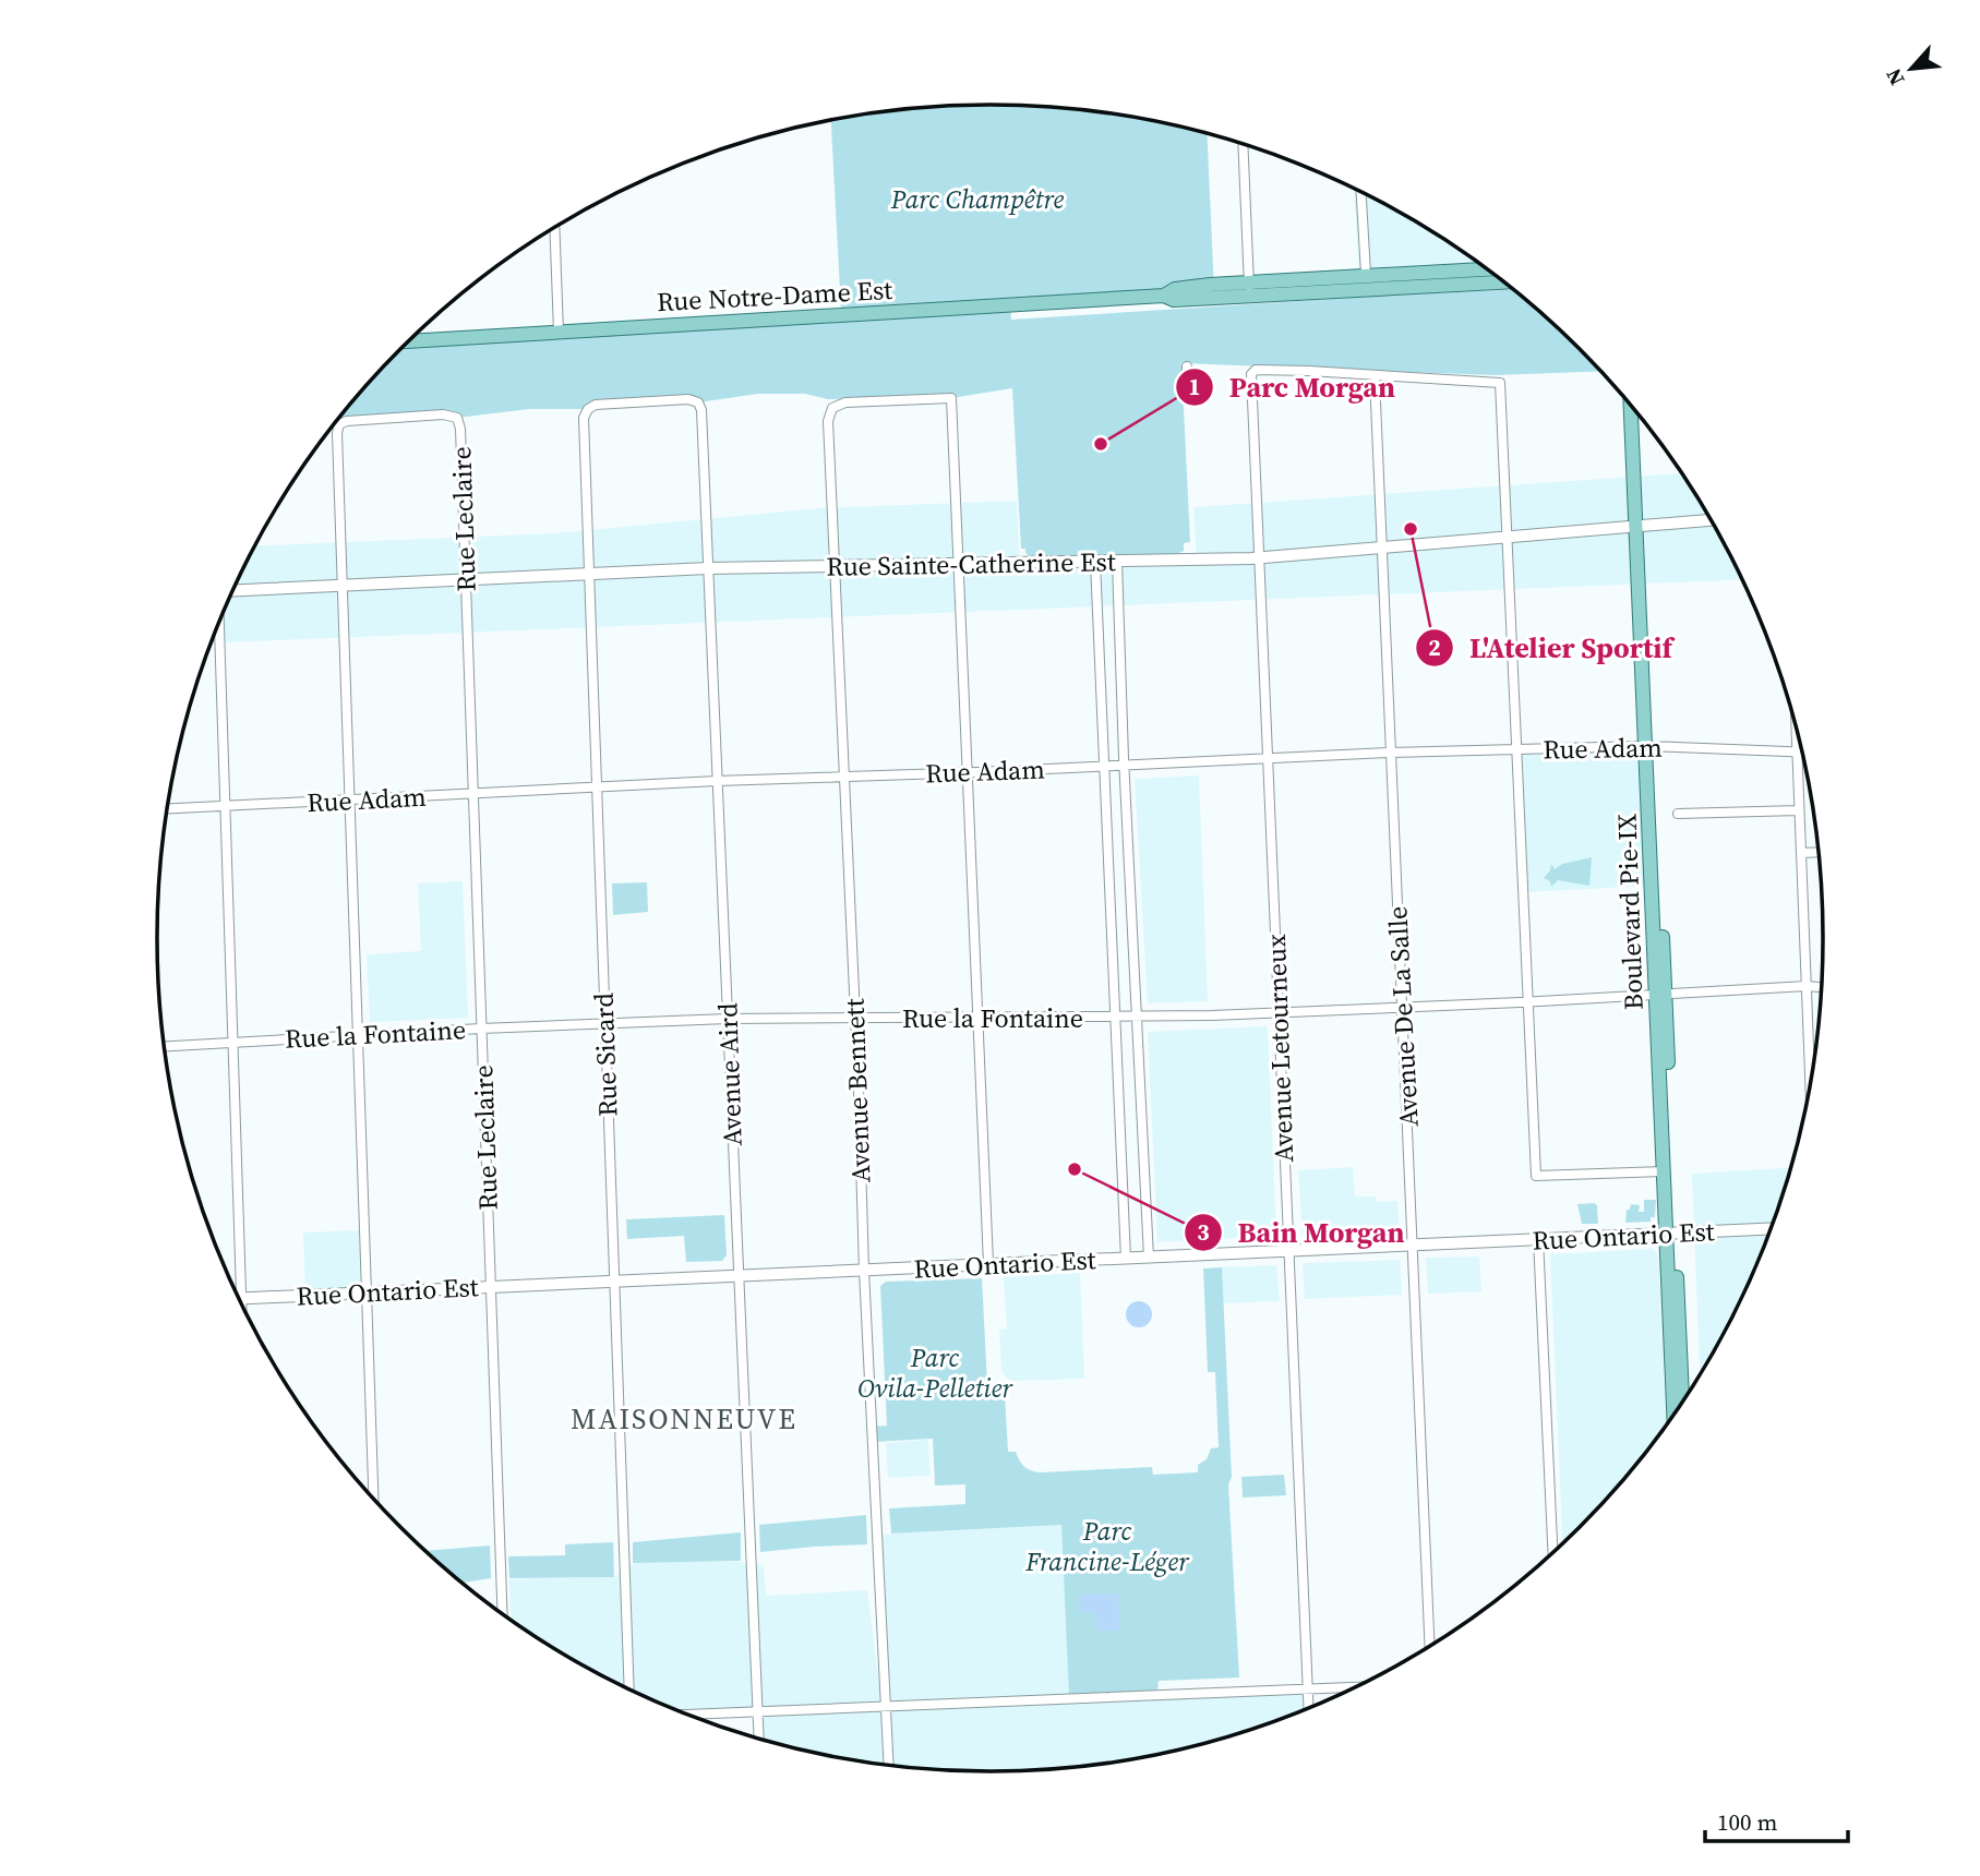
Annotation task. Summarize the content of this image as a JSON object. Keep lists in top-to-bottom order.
{
  "streets": {
    "main road": [
      "Rue Notre-Dame Est",
      "Rue Sainte-Catherine Est",
      "Boulevard Pie-IX",
      "Rue Ontario Est"
    ],
    "street": [
      "Rue Leclaire",
      "Rue Adam",
      "Avenue De La Salle",
      "Rue la Fontaine",
      "Avenue Letourneux",
      "Rue Sicard",
      "Avenue Aird",
      "Avenue Bennett"
    ]
  },
  "crossings": [
    ["Rue Leclaire", "Rue Sainte-Catherine Est"],
    ["Rue Leclaire", "Rue Adam"],
    ["Rue Leclaire", "Rue la Fontaine"],
    ["Rue Leclaire", "Rue Ontario Est"],
    ["Rue Sainte-Catherine Est", "Boulevard Pie-IX"],
    ["Rue Sainte-Catherine Est", "Avenue De La Salle"],
    ["Rue Sainte-Catherine Est", "Avenue Letourneux"],
    ["Rue Sainte-Catherine Est", "Rue Sicard"],
    ["Rue Sainte-Catherine Est", "Avenue Aird"],
    ["Rue Sainte-Catherine Est", "Avenue Bennett"],
    ["Rue Adam", "Boulevard Pie-IX"],
    ["Rue Adam", "Avenue De La Salle"],
    ["Rue Adam", "Avenue Letourneux"],
    ["Rue Adam", "Rue Sicard"],
    ["Rue Adam", "Avenue Aird"],
    ["Rue Adam", "Avenue Bennett"],
    ["Boulevard Pie-IX", "Rue la Fontaine"],
    ["Boulevard Pie-IX", "Rue Ontario Est"],
    ["Avenue De La Salle", "Rue la Fontaine"],
    ["Avenue De La Salle", "Avenue Letourneux"],
    ["Avenue De La Salle", "Rue Ontario Est"],
    ["Rue la Fontaine", "Avenue Letourneux"],
    ["Rue la Fontaine", "Rue Sicard"],
    ["Rue la Fontaine", "Avenue Aird"],
    ["Rue la Fontaine", "Avenue Bennett"],
    ["Avenue Letourneux", "Rue Ontario Est"],
    ["Rue Sicard", "Avenue Aird"],
    ["Rue Sicard", "Rue Ontario Est"],
    ["Avenue Aird", "Rue Ontario Est"],
    ["Avenue Bennett", "Rue Ontario Est"]
  ],
  "districts": ["MAISONNEUVE"],
  "parks": ["Parc Champêtre", "Parc Ovila-Pelletier", "Parc Francine-Léger"],
  "places": ["Parc Morgan", "L'Atelier Sportif", "Bain Morgan"],
  "scale_bar": "100 m",
  "north": "bottom left"
}
